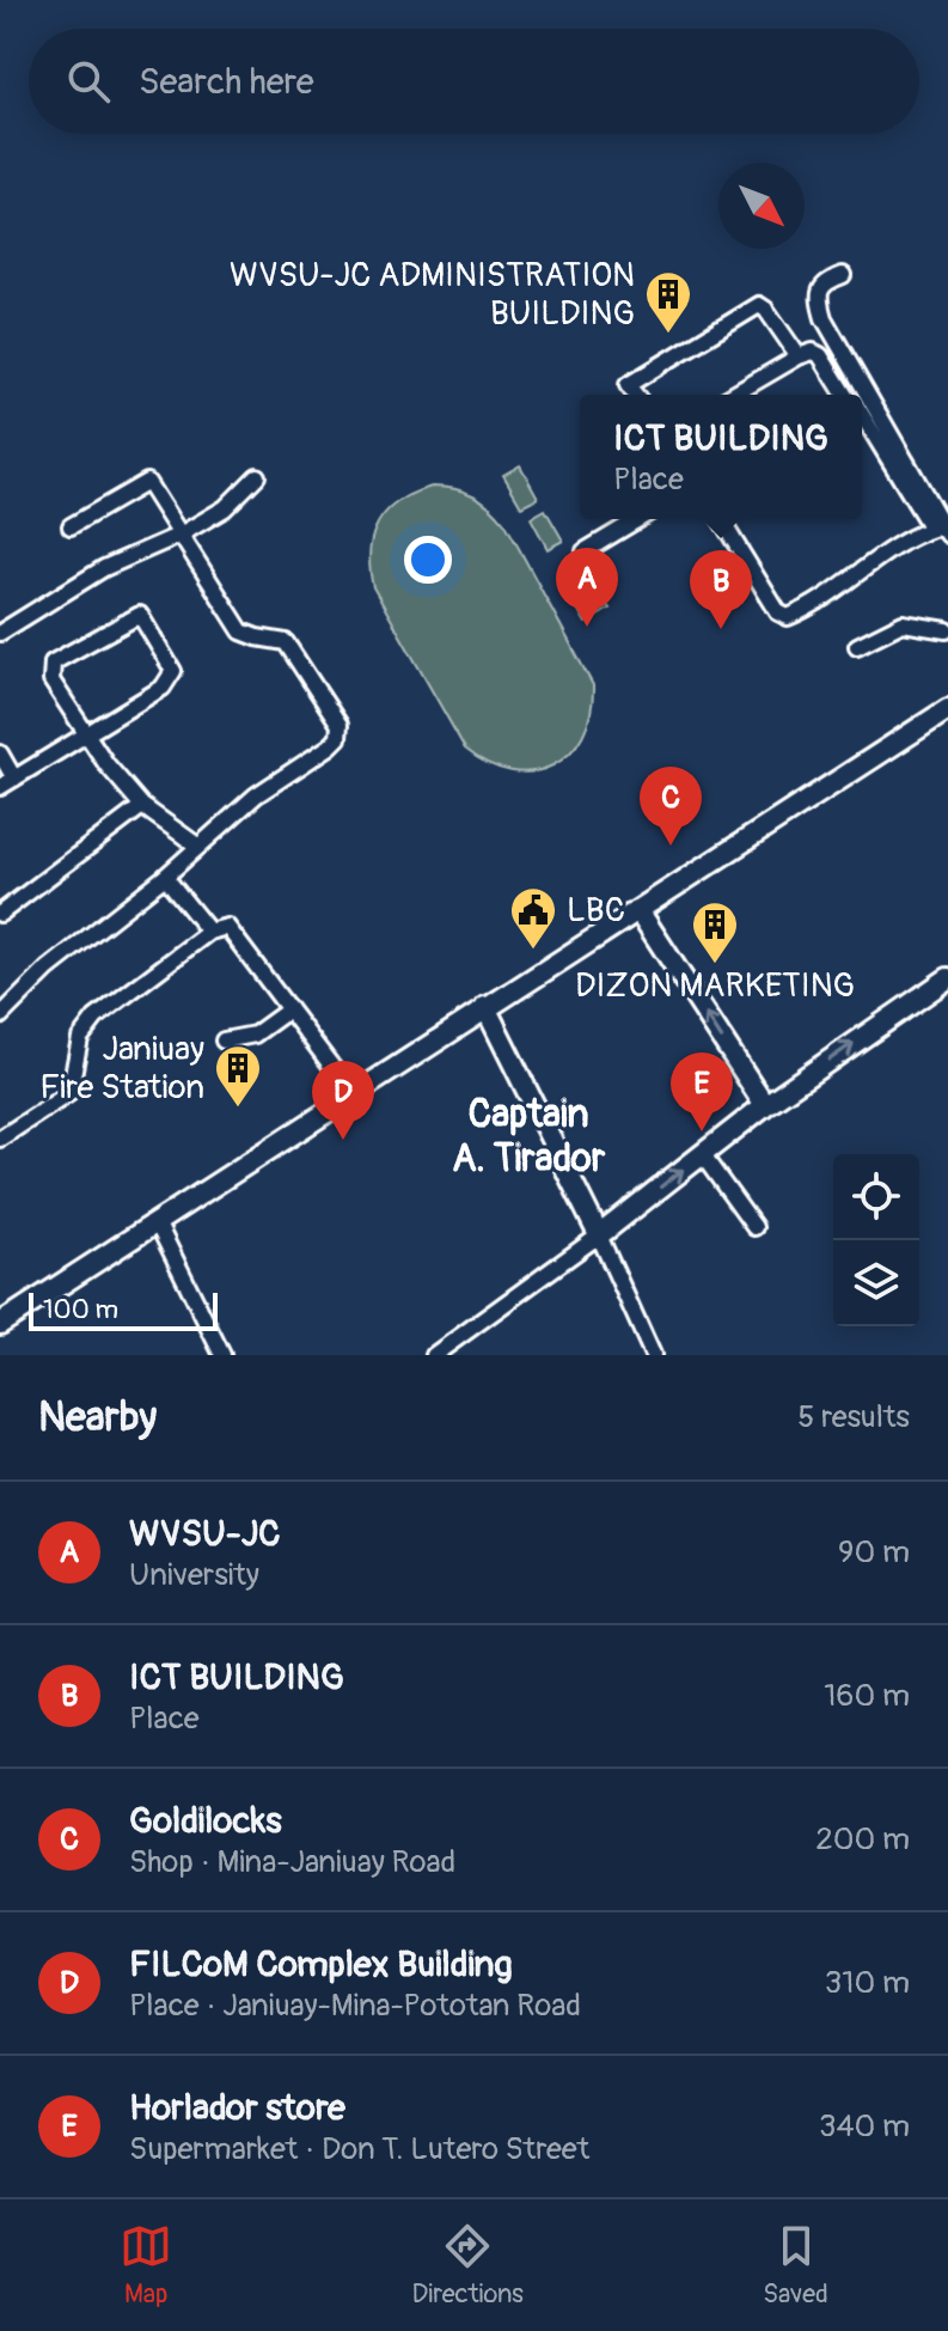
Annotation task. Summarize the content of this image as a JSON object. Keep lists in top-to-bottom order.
{
  "districts": ["Captain A. Tirador"],
  "places": {
    "building": ["WVSU-JC ADMINISTRATION BUILDING", "DIZON MARKETING", "Janiuay Fire Station"],
    "public building": ["LBC"]
  },
  "scale_bar": "100 m",
  "north": "bottom right",
  "page": {
    "search": "Search here",
    "popup": ["ICT BUILDING", "Place"],
    "pins": [
      "A",
      "B",
      "C",
      "E",
      "D"
    ],
    "scale": "100 m",
    "heading": ["Nearby", "5 results"],
    "list": [
      {
        "mark": "A",
        "name": "WVSU-JC",
        "note": "University",
        "value": "90 m"
      },
      {
        "mark": "B",
        "name": "ICT BUILDING",
        "note": "Place",
        "value": "160 m"
      },
      {
        "mark": "C",
        "name": "Goldilocks",
        "note": "Shop · Mina-Janiuay Road",
        "value": "200 m"
      },
      {
        "mark": "D",
        "name": "FILCoM Complex Building",
        "note": "Place · Janiuay-Mina-Pototan Road",
        "value": "310 m"
      },
      {
        "mark": "E",
        "name": "Horlador store",
        "note": "Supermarket · Don T. Lutero Street",
        "value": "340 m"
      }
    ],
    "nav": ["Map", "Directions", "Saved"]
  }
}
